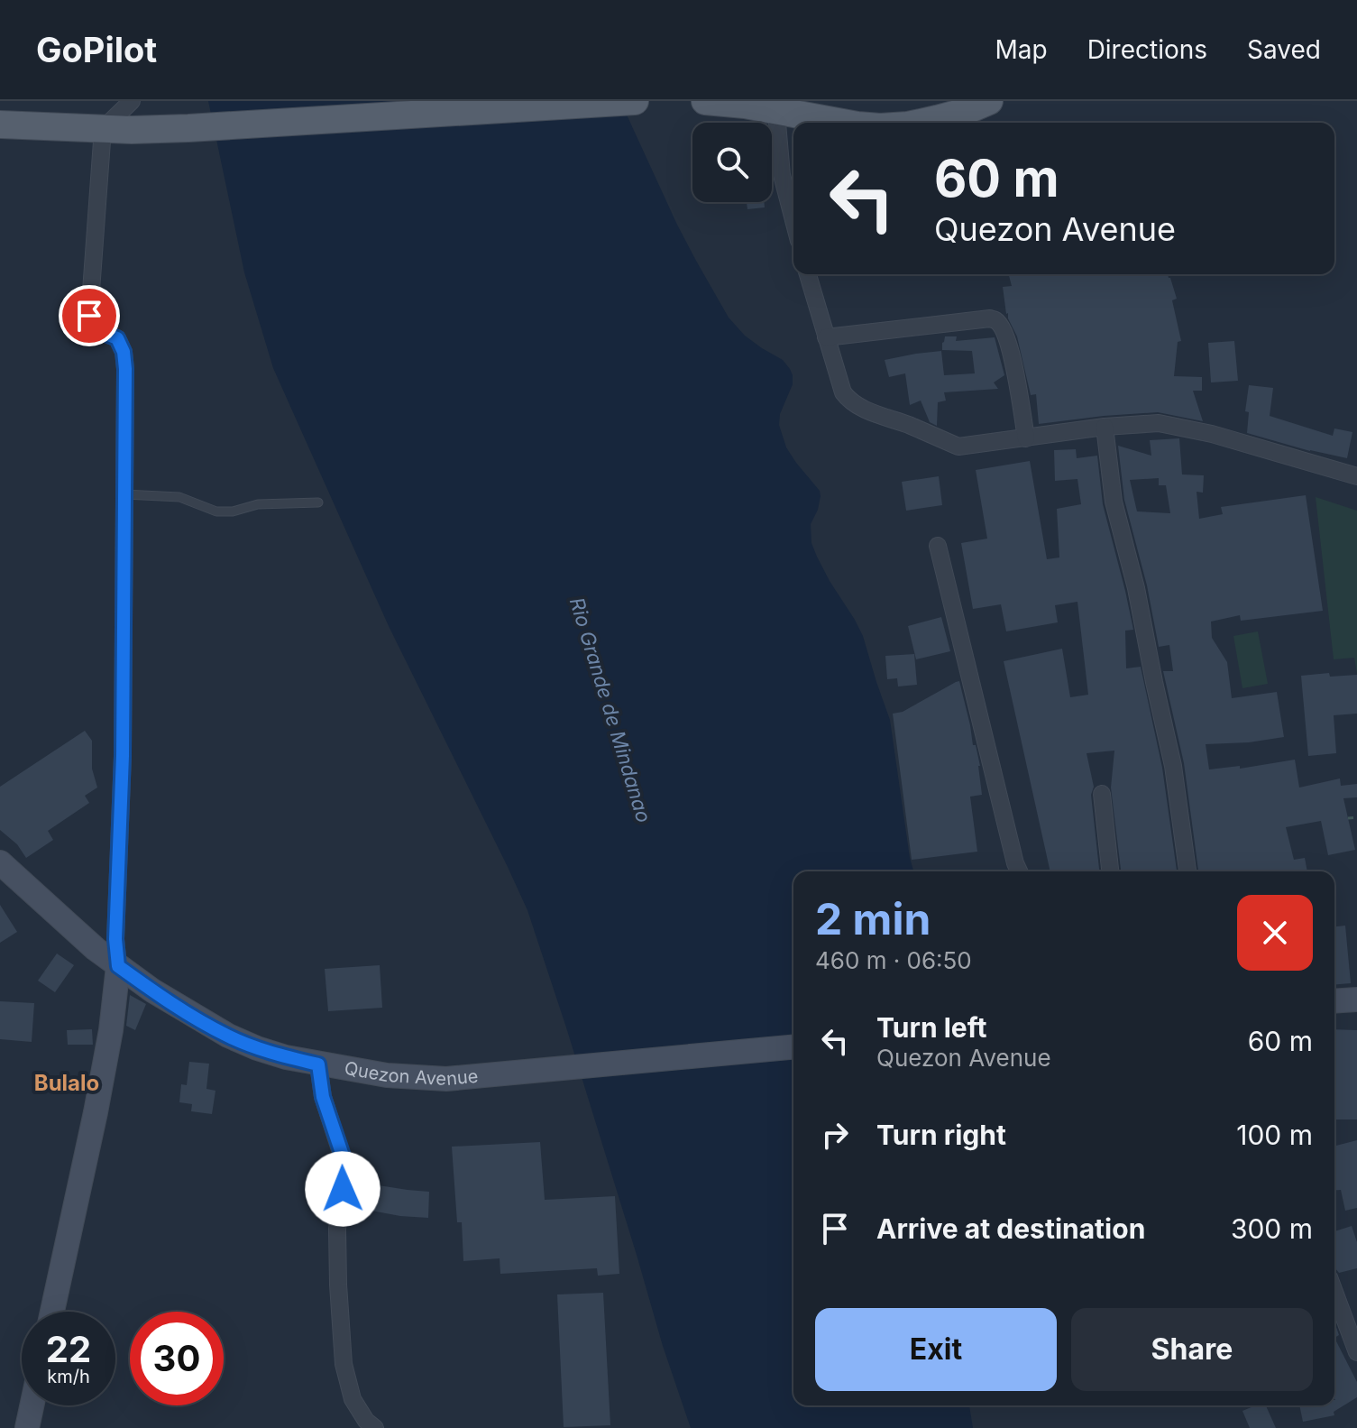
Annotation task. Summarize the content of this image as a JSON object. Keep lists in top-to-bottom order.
{
  "streets": {
    "street": ["Quezon Avenue"]
  },
  "districts": ["Bulalo"],
  "water": ["Rio Grande de Mindanao"],
  "page": {
    "header": "GoPilot",
    "nav": ["Map", "Directions", "Saved"],
    "turn": ["60 m", "Quezon Avenue"],
    "heading": ["2 min", "460 m · 06:50"],
    "list": [
      {
        "name": "Turn left",
        "note": "Quezon Avenue",
        "value": "60 m"
      },
      {
        "name": "Turn right",
        "value": "100 m"
      },
      {
        "name": "Arrive at destination",
        "value": "300 m"
      }
    ],
    "buttons": ["Exit", "Share"],
    "speed": "22 km/h",
    "limit": "30"
  }
}
